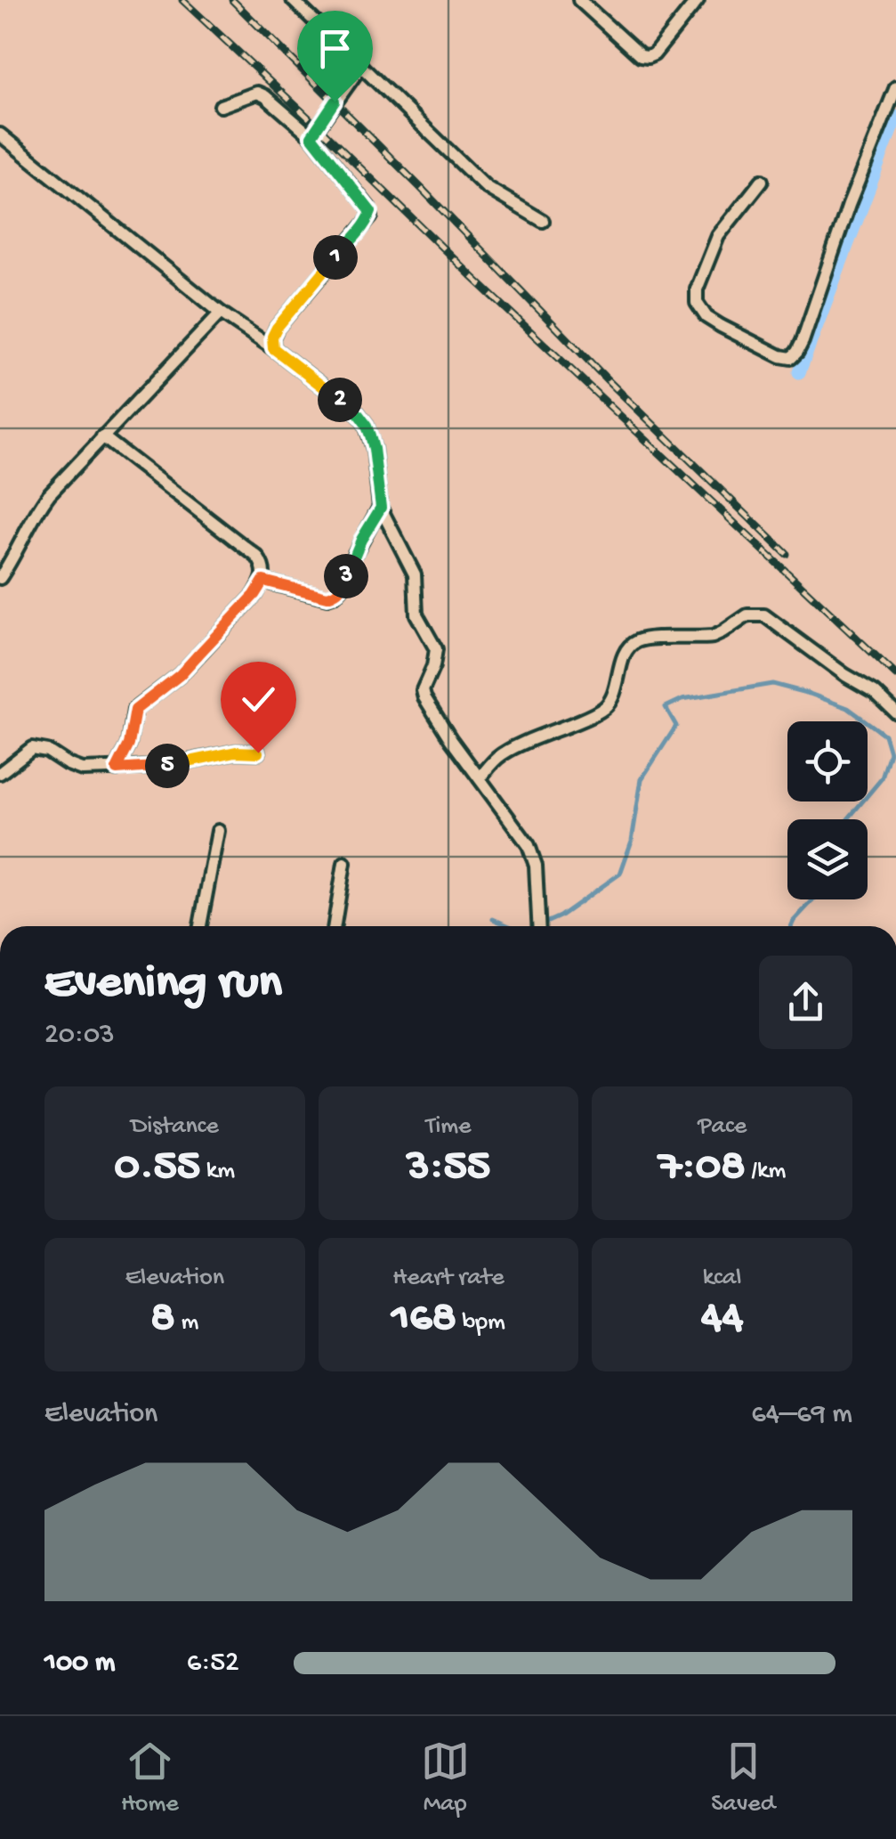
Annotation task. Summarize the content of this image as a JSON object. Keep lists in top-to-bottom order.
{
  "page": {
    "pins": [
      "1",
      "2",
      "3",
      "5"
    ],
    "heading": ["Evening run", "20:03"],
    "stats": [
      ["Distance", "0.55 km"],
      ["Time", "3:55"],
      ["Pace", "7:08 /km"],
      ["Elevation", "8 m"],
      ["Heart rate", "168 bpm"],
      ["kcal", "44"]
    ],
    "chart": ["Elevation", "64–69 m"],
    "list": [
      {
        "name": "100 m",
        "note": "6:52"
      }
    ],
    "tabs": ["Home", "Map", "Saved"]
  }
}
